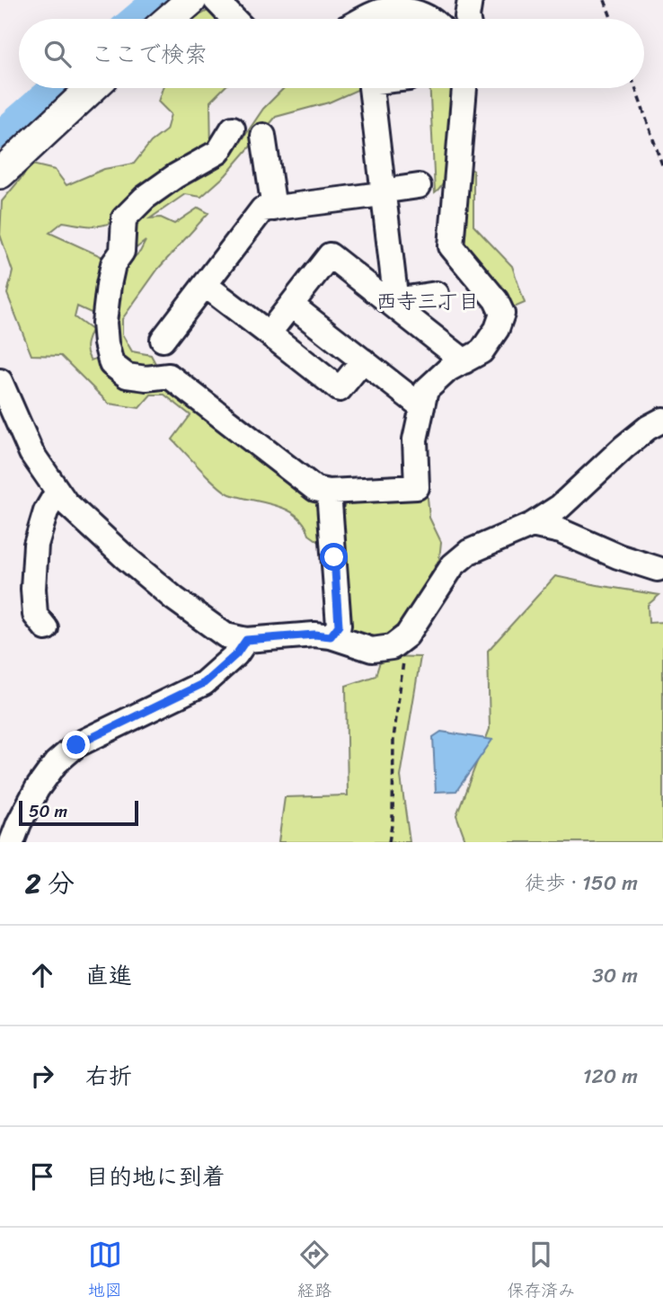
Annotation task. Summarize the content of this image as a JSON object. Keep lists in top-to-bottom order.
{
  "districts": ["西寺三丁目"],
  "scale_bar": "50 m",
  "page": {
    "search": "ここで検索",
    "scale": "50 m",
    "heading": ["2 分", "徒歩 · 150 m"],
    "list": [
      ["直進", "30 m"],
      ["右折", "120 m"],
      "目的地に到着"
    ],
    "nav": ["地図", "経路", "保存済み"]
  }
}
